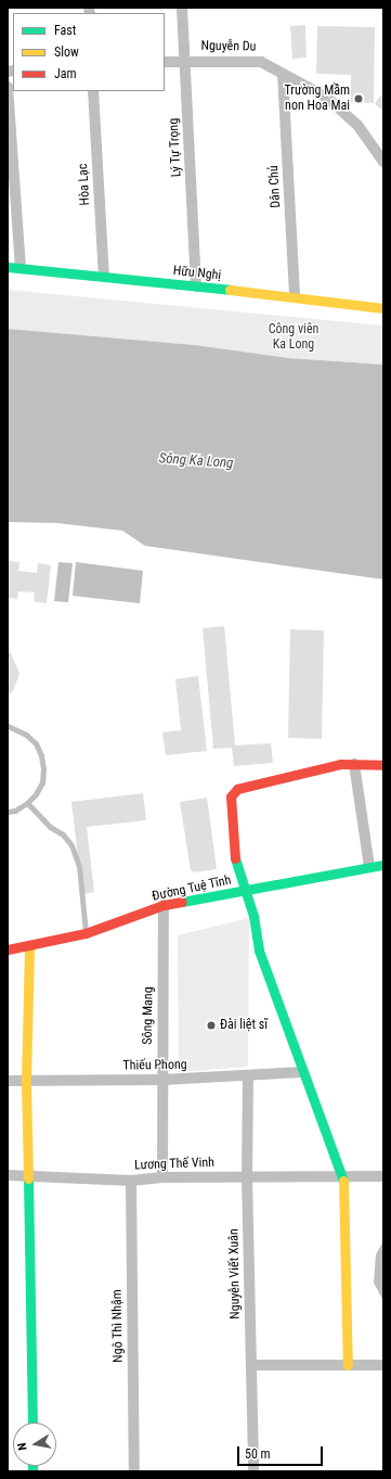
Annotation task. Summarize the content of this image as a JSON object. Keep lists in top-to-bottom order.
{
  "streets": {
    "street": [
      "Nguyễn Du",
      "Lý Tự Trọng",
      "Hòa Lạc",
      "Dân Chủ",
      "Hữu Nghị",
      "Đường Tuệ Tĩnh",
      "Sông Mang",
      "Thiếu Phong",
      "Lương Thế Vinh",
      "Nguyễn Viết Xuân",
      "Ngô Thì Nhậm"
    ]
  },
  "crossings": [
    ["Nguyễn Du", "Lý Tự Trọng"],
    ["Nguyễn Du", "Dân Chủ"],
    ["Lý Tự Trọng", "Hữu Nghị"],
    ["Hòa Lạc", "Hữu Nghị"],
    ["Dân Chủ", "Hữu Nghị"],
    ["Đường Tuệ Tĩnh", "Sông Mang"],
    ["Sông Mang", "Thiếu Phong"],
    ["Sông Mang", "Lương Thế Vinh"],
    ["Thiếu Phong", "Nguyễn Viết Xuân"],
    ["Lương Thế Vinh", "Nguyễn Viết Xuân"],
    ["Lương Thế Vinh", "Ngô Thì Nhậm"]
  ],
  "water": ["Sông Ka Long"],
  "parks": ["Công viên Ka Long"],
  "places": ["Trường Mầm non Hoa Mai", "Đài liệt sĩ"],
  "legend": ["Fast", "Slow", "Jam"],
  "scale_bar": "50 m",
  "north": "left"
}
